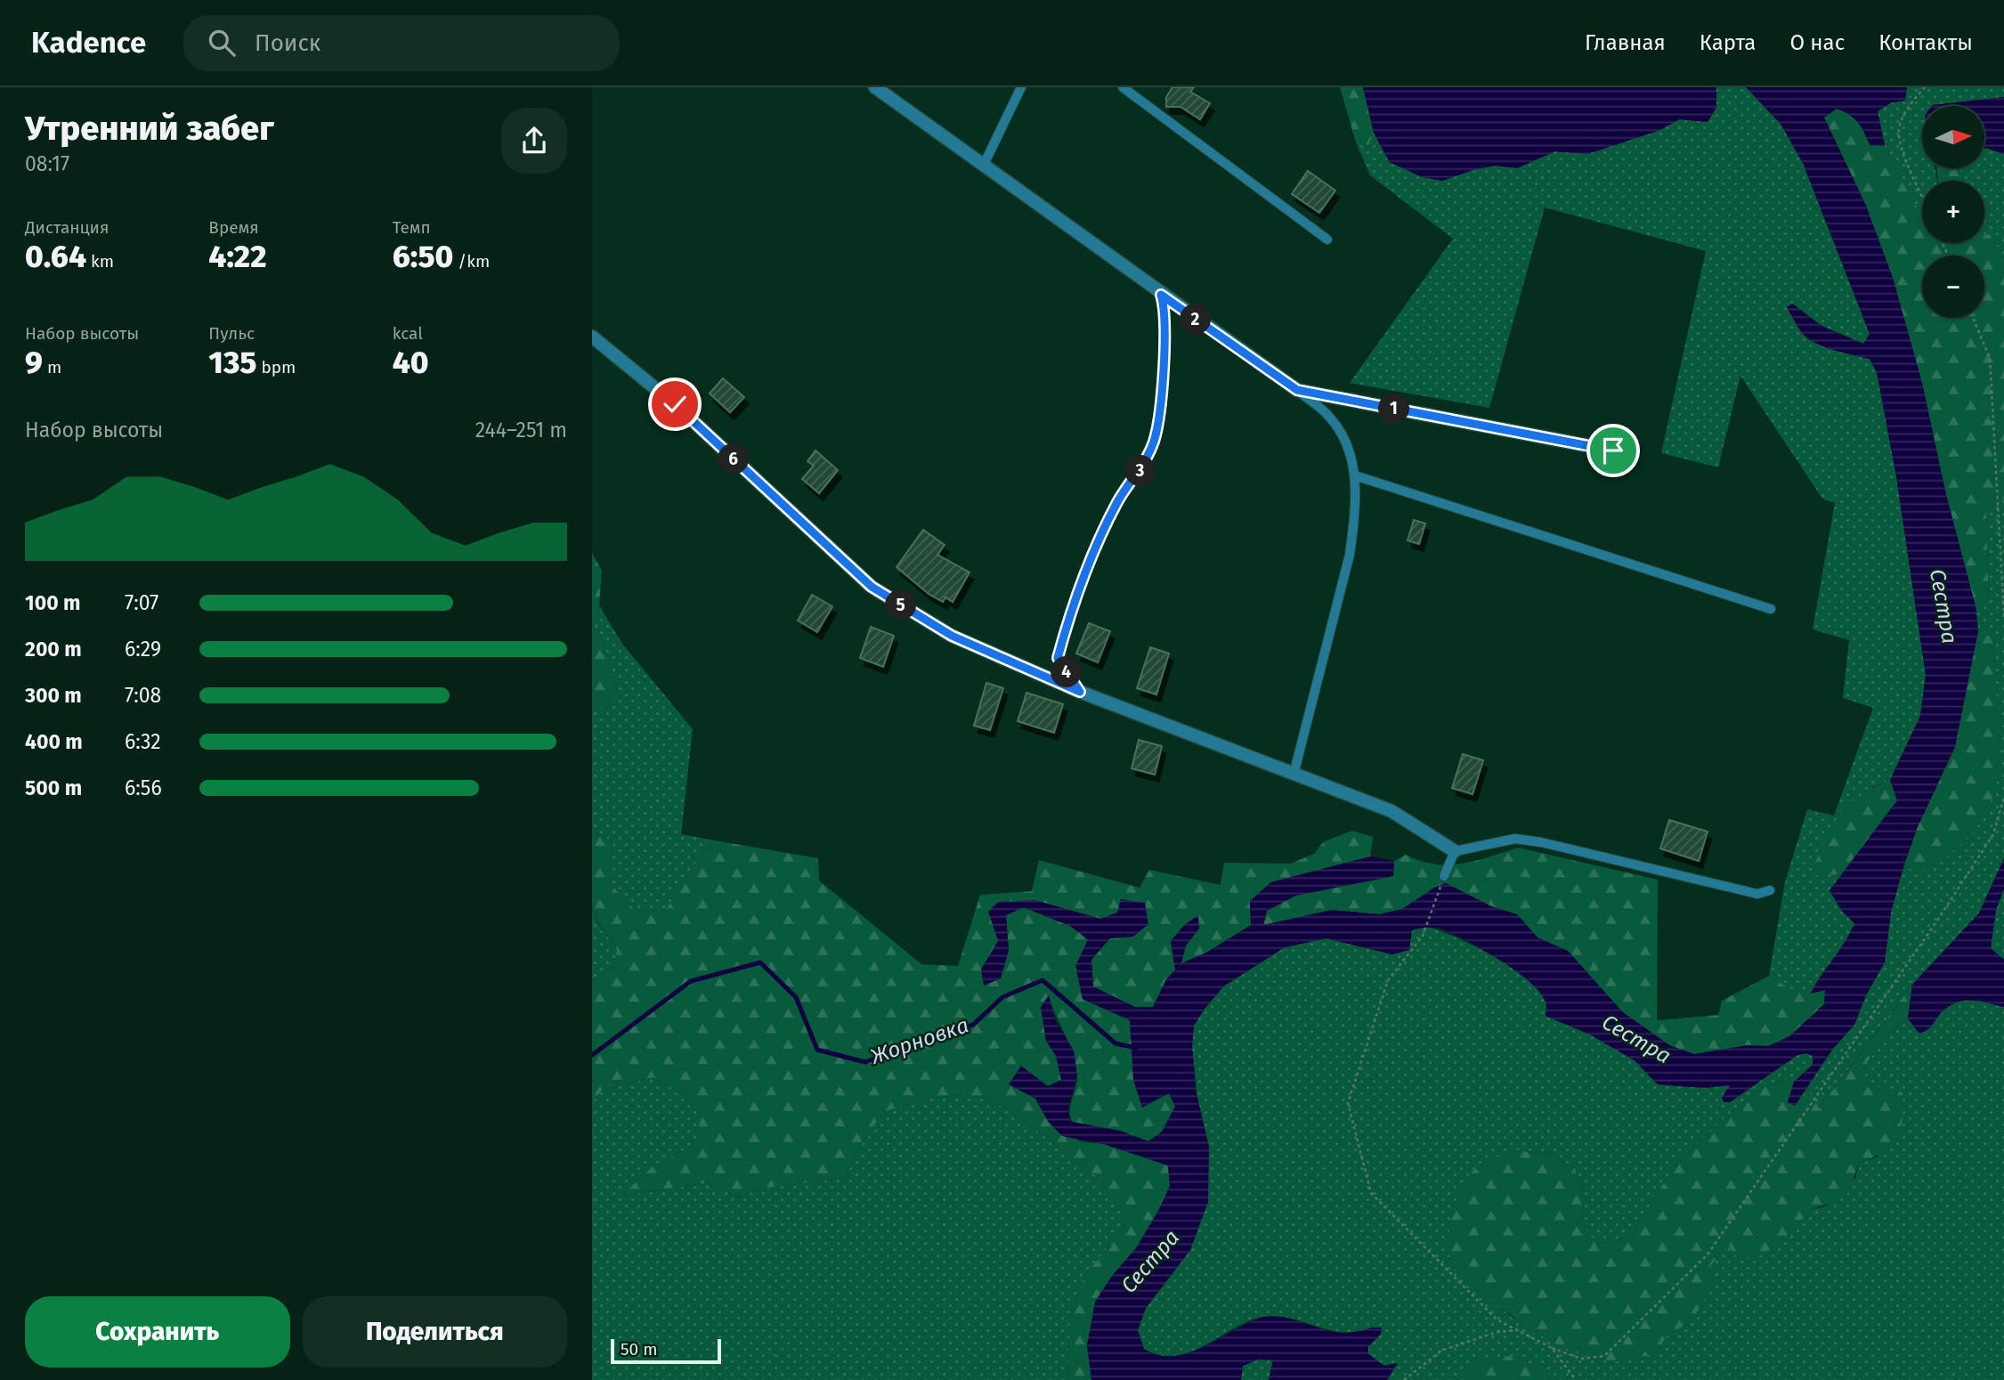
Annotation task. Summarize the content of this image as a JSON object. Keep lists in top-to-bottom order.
{
  "water": ["Сестра", "Жорновка"],
  "scale_bar": "50 m",
  "north": "right",
  "page": {
    "header": "Kadence",
    "search": "Поиск",
    "nav": [
      "Главная",
      "Карта",
      "О нас",
      "Контакты"
    ],
    "heading": ["Утренний забег", "08:17"],
    "map_buttons": ["+", "−"],
    "stats": [
      ["Дистанция", "0.64 km"],
      ["Время", "4:22"],
      ["Темп", "6:50 /km"],
      ["Набор высоты", "9 m"],
      ["Пульс", "135 bpm"],
      ["kcal", "40"]
    ],
    "pins": [
      "2",
      "1",
      "6",
      "3",
      "5",
      "4"
    ],
    "chart": ["Набор высоты", "244–251 m"],
    "list": [
      {
        "name": "100 m",
        "note": "7:07"
      },
      {
        "name": "200 m",
        "note": "6:29"
      },
      {
        "name": "300 m",
        "note": "7:08"
      },
      {
        "name": "400 m",
        "note": "6:32"
      },
      {
        "name": "500 m",
        "note": "6:56"
      }
    ],
    "buttons": ["Сохранить", "Поделиться"],
    "scale": "50 m"
  }
}
